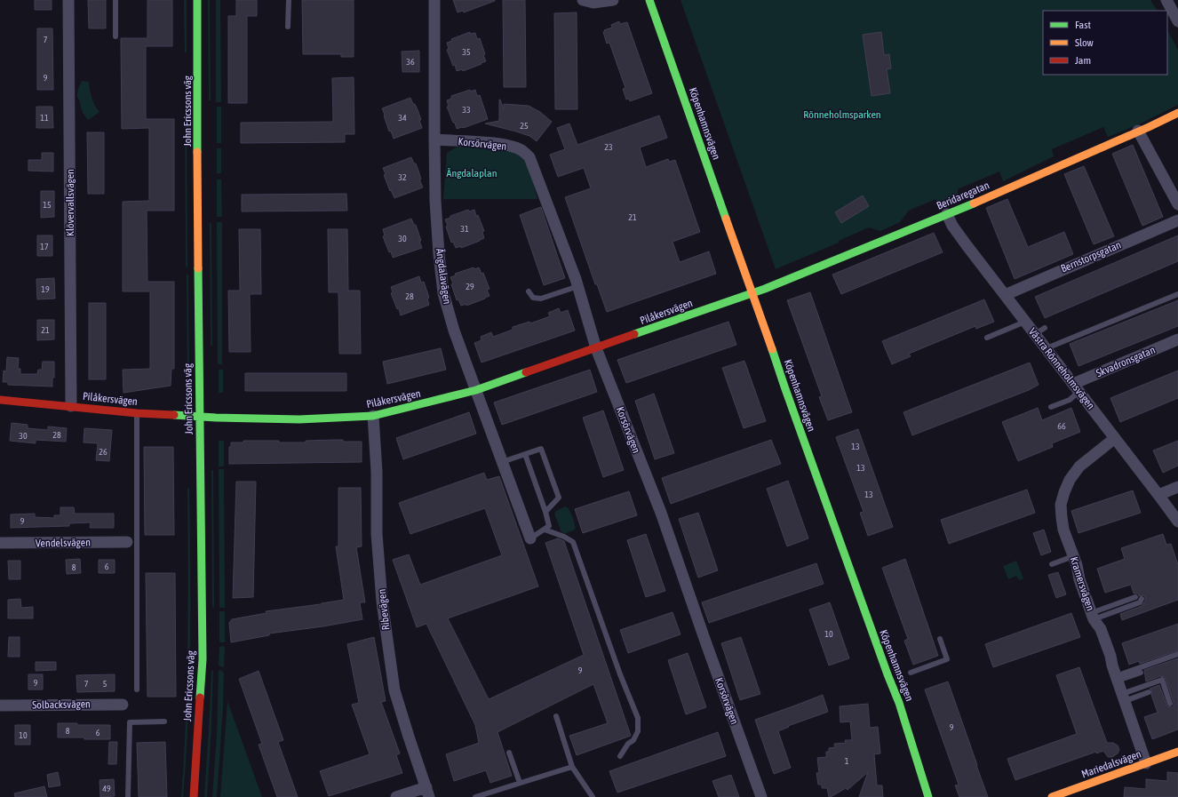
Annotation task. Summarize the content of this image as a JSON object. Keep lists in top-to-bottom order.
{
  "streets": {
    "street": [
      "John Ericssons väg",
      "Köpenhamnsvägen",
      "Korsörvägen",
      "Beridaregatan",
      "Klövervallsvägen",
      "Bernstorpsgatan",
      "Ängdalavägen",
      "Pilåkersvägen",
      "Skvadronsgatan",
      "Västra Rönneholmsvägen",
      "Vendelsvägen",
      "Kramersvägen",
      "Ribevägen",
      "Solbacksvägen",
      "Mariedalsvägen"
    ]
  },
  "crossings": [
    ["John Ericssons väg", "Pilåkersvägen"],
    ["Köpenhamnsvägen", "Beridaregatan"],
    ["Köpenhamnsvägen", "Pilåkersvägen"],
    ["Korsörvägen", "Ängdalavägen"],
    ["Korsörvägen", "Pilåkersvägen"],
    ["Beridaregatan", "Pilåkersvägen"],
    ["Beridaregatan", "Västra Rönneholmsvägen"],
    ["Klövervallsvägen", "Pilåkersvägen"],
    ["Bernstorpsgatan", "Västra Rönneholmsvägen"],
    ["Ängdalavägen", "Pilåkersvägen"],
    ["Pilåkersvägen", "Ribevägen"],
    ["Skvadronsgatan", "Västra Rönneholmsvägen"],
    ["Västra Rönneholmsvägen", "Kramersvägen"],
    ["Kramersvägen", "Mariedalsvägen"]
  ],
  "parks": ["Rönneholmsparken", "Ängdalaplan"],
  "house_numbers": [
    "7",
    "35",
    "36",
    "9",
    "33",
    "11",
    "34",
    "25",
    "23",
    "32",
    "15",
    "21",
    "31",
    "30",
    "17",
    "29",
    "19",
    "28",
    "21",
    "66",
    "28",
    "30",
    "13",
    "26",
    "13",
    "13",
    "9",
    "6",
    "8",
    "10",
    "9",
    "9",
    "7",
    "5",
    "9",
    "8",
    "6",
    "10",
    "1",
    "49"
  ],
  "legend": ["Fast", "Slow", "Jam"]
}
